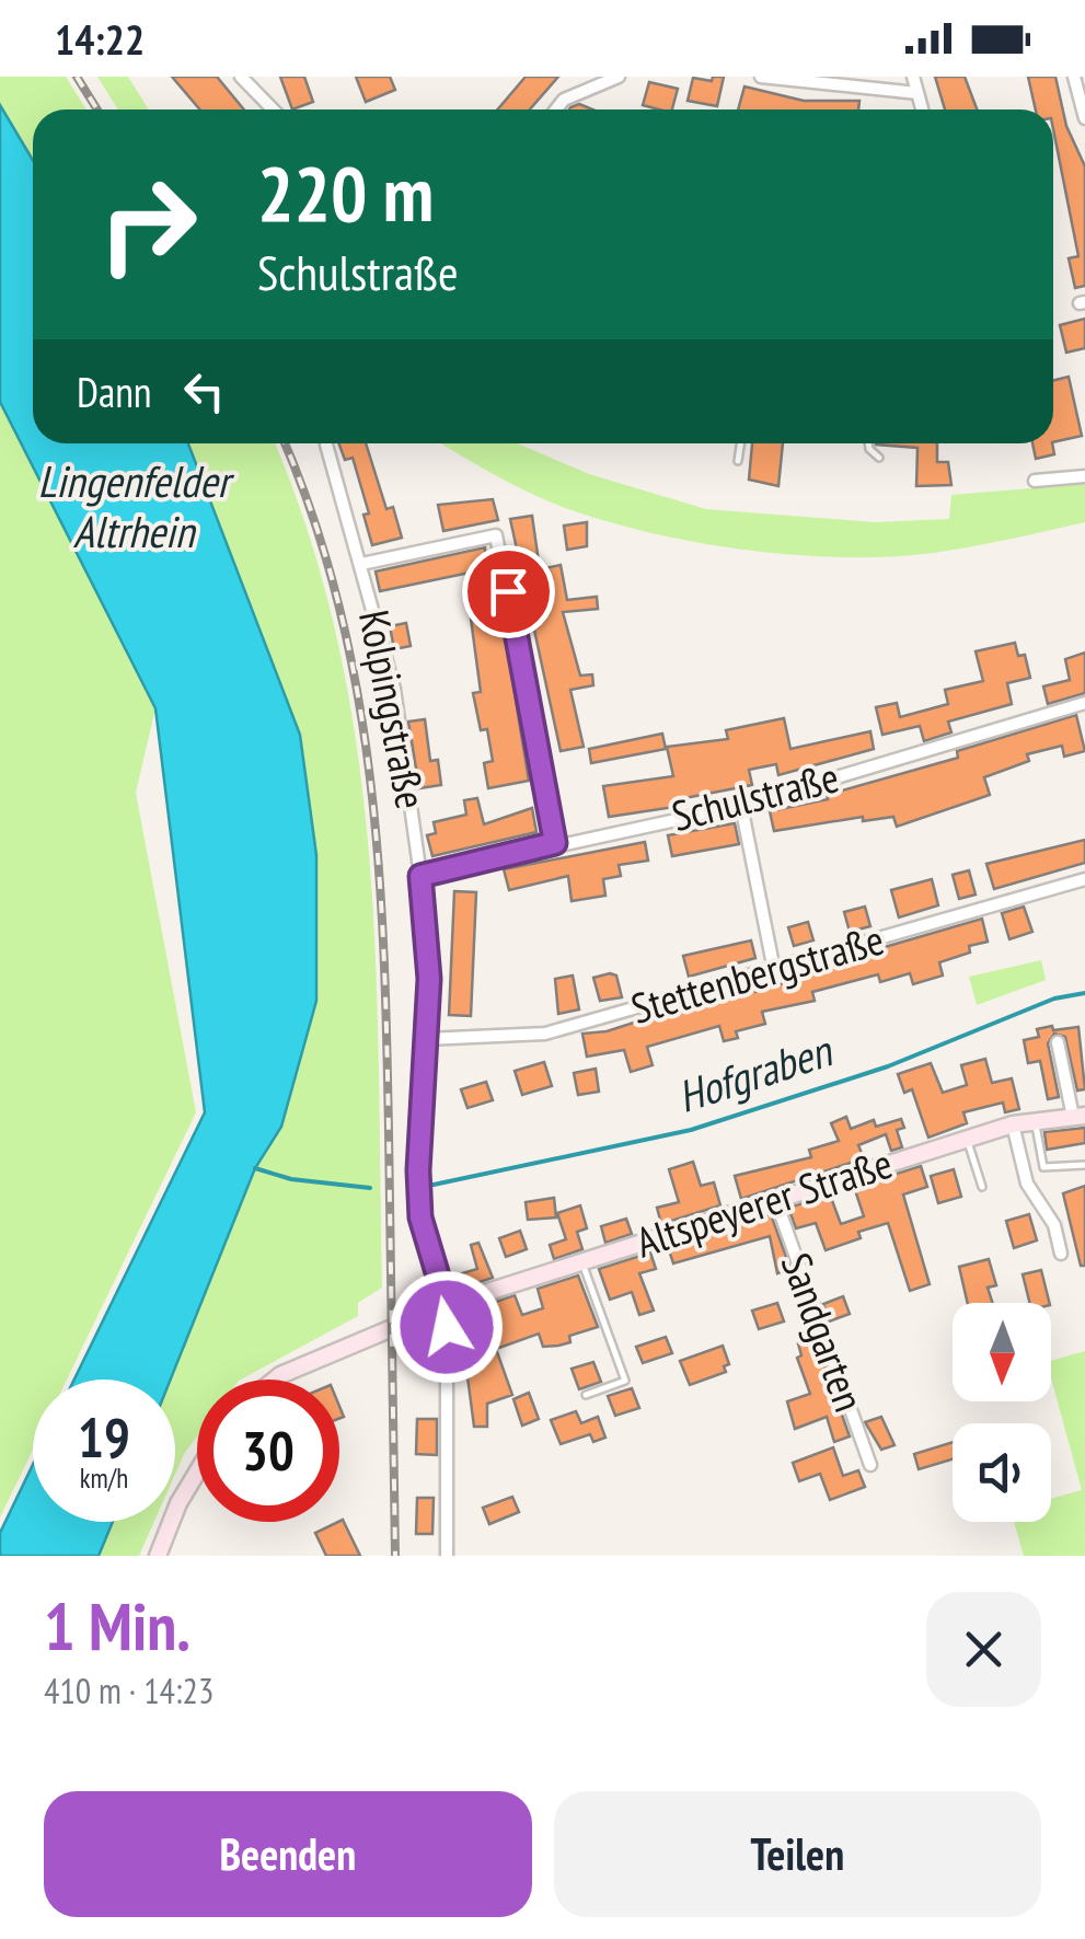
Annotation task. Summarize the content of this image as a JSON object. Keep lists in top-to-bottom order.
{
  "streets": {
    "main road": ["Altspeyerer Straße"],
    "street": [
      "Kolpingstraße",
      "Schulstraße",
      "Stettenbergstraße",
      "Sandgarten"
    ]
  },
  "crossings": [
    ["Kolpingstraße", "Schulstraße"],
    ["Kolpingstraße", "Stettenbergstraße"],
    ["Kolpingstraße", "Altspeyerer Straße"],
    ["Altspeyerer Straße", "Sandgarten"]
  ],
  "water": ["Lingenfelder Altrhein", "Hofgraben"],
  "north": "bottom",
  "page": {
    "status": "14:22",
    "turn": ["220 m", "Schulstraße"],
    "then": "Dann",
    "speed": "19 km/h",
    "limit": "30",
    "heading": ["1 Min.", "410 m · 14:23"],
    "buttons": ["Beenden", "Teilen"]
  }
}
